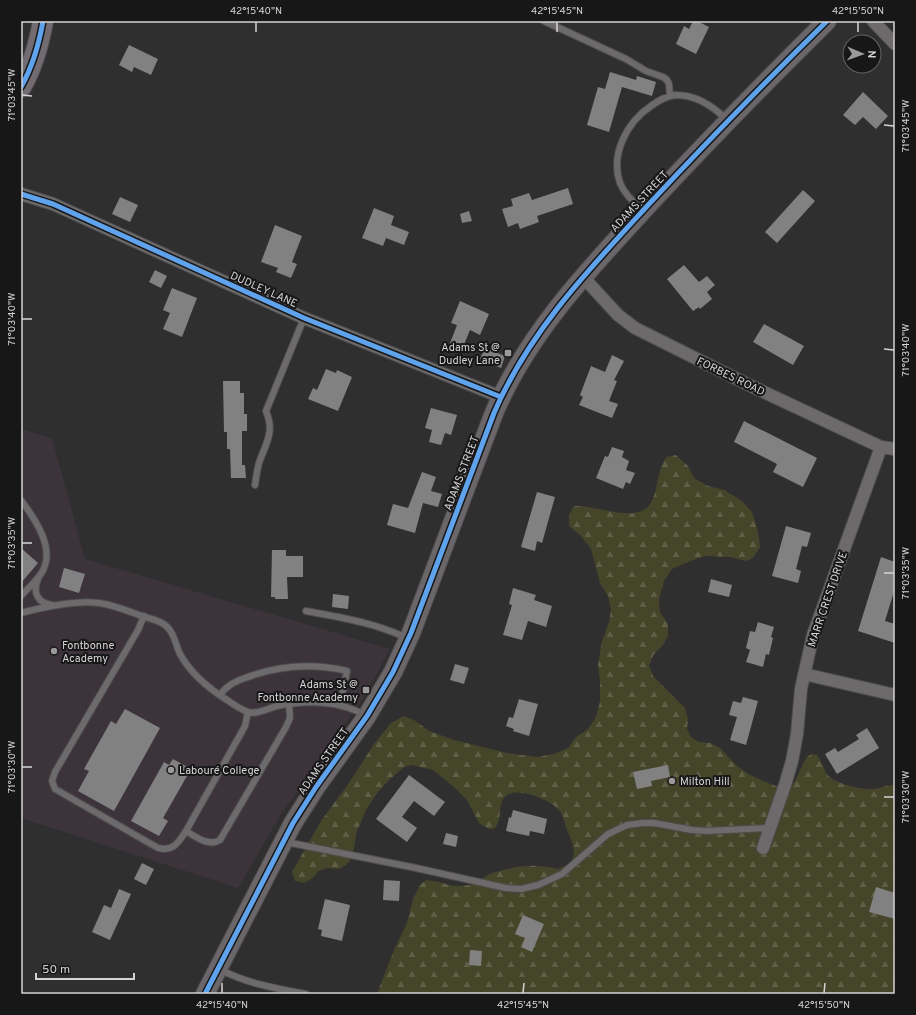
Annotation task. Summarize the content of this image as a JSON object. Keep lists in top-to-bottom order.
{
  "streets": {
    "main road": ["ADAMS STREET"],
    "street": ["DUDLEY LANE", "FORBES ROAD", "MARR CREST DRIVE"]
  },
  "crossings": [
    ["ADAMS STREET", "DUDLEY LANE"],
    ["ADAMS STREET", "FORBES ROAD"],
    ["FORBES ROAD", "MARR CREST DRIVE"]
  ],
  "places": {
    "transit": ["Adams St @ Dudley Lane", "Adams St @ Fontbonne Academy"],
    "other": ["Fontbonne Academy", "Labouré College", "Milton Hill"]
  },
  "scale_bar": "50 m",
  "north": "right",
  "coordinates": [
    "42°15'40\"N",
    "42°15'45\"N",
    "42°15'50\"N",
    "71°03'45\"W",
    "71°03'40\"W",
    "71°03'35\"W",
    "71°03'30\"W"
  ]
}
